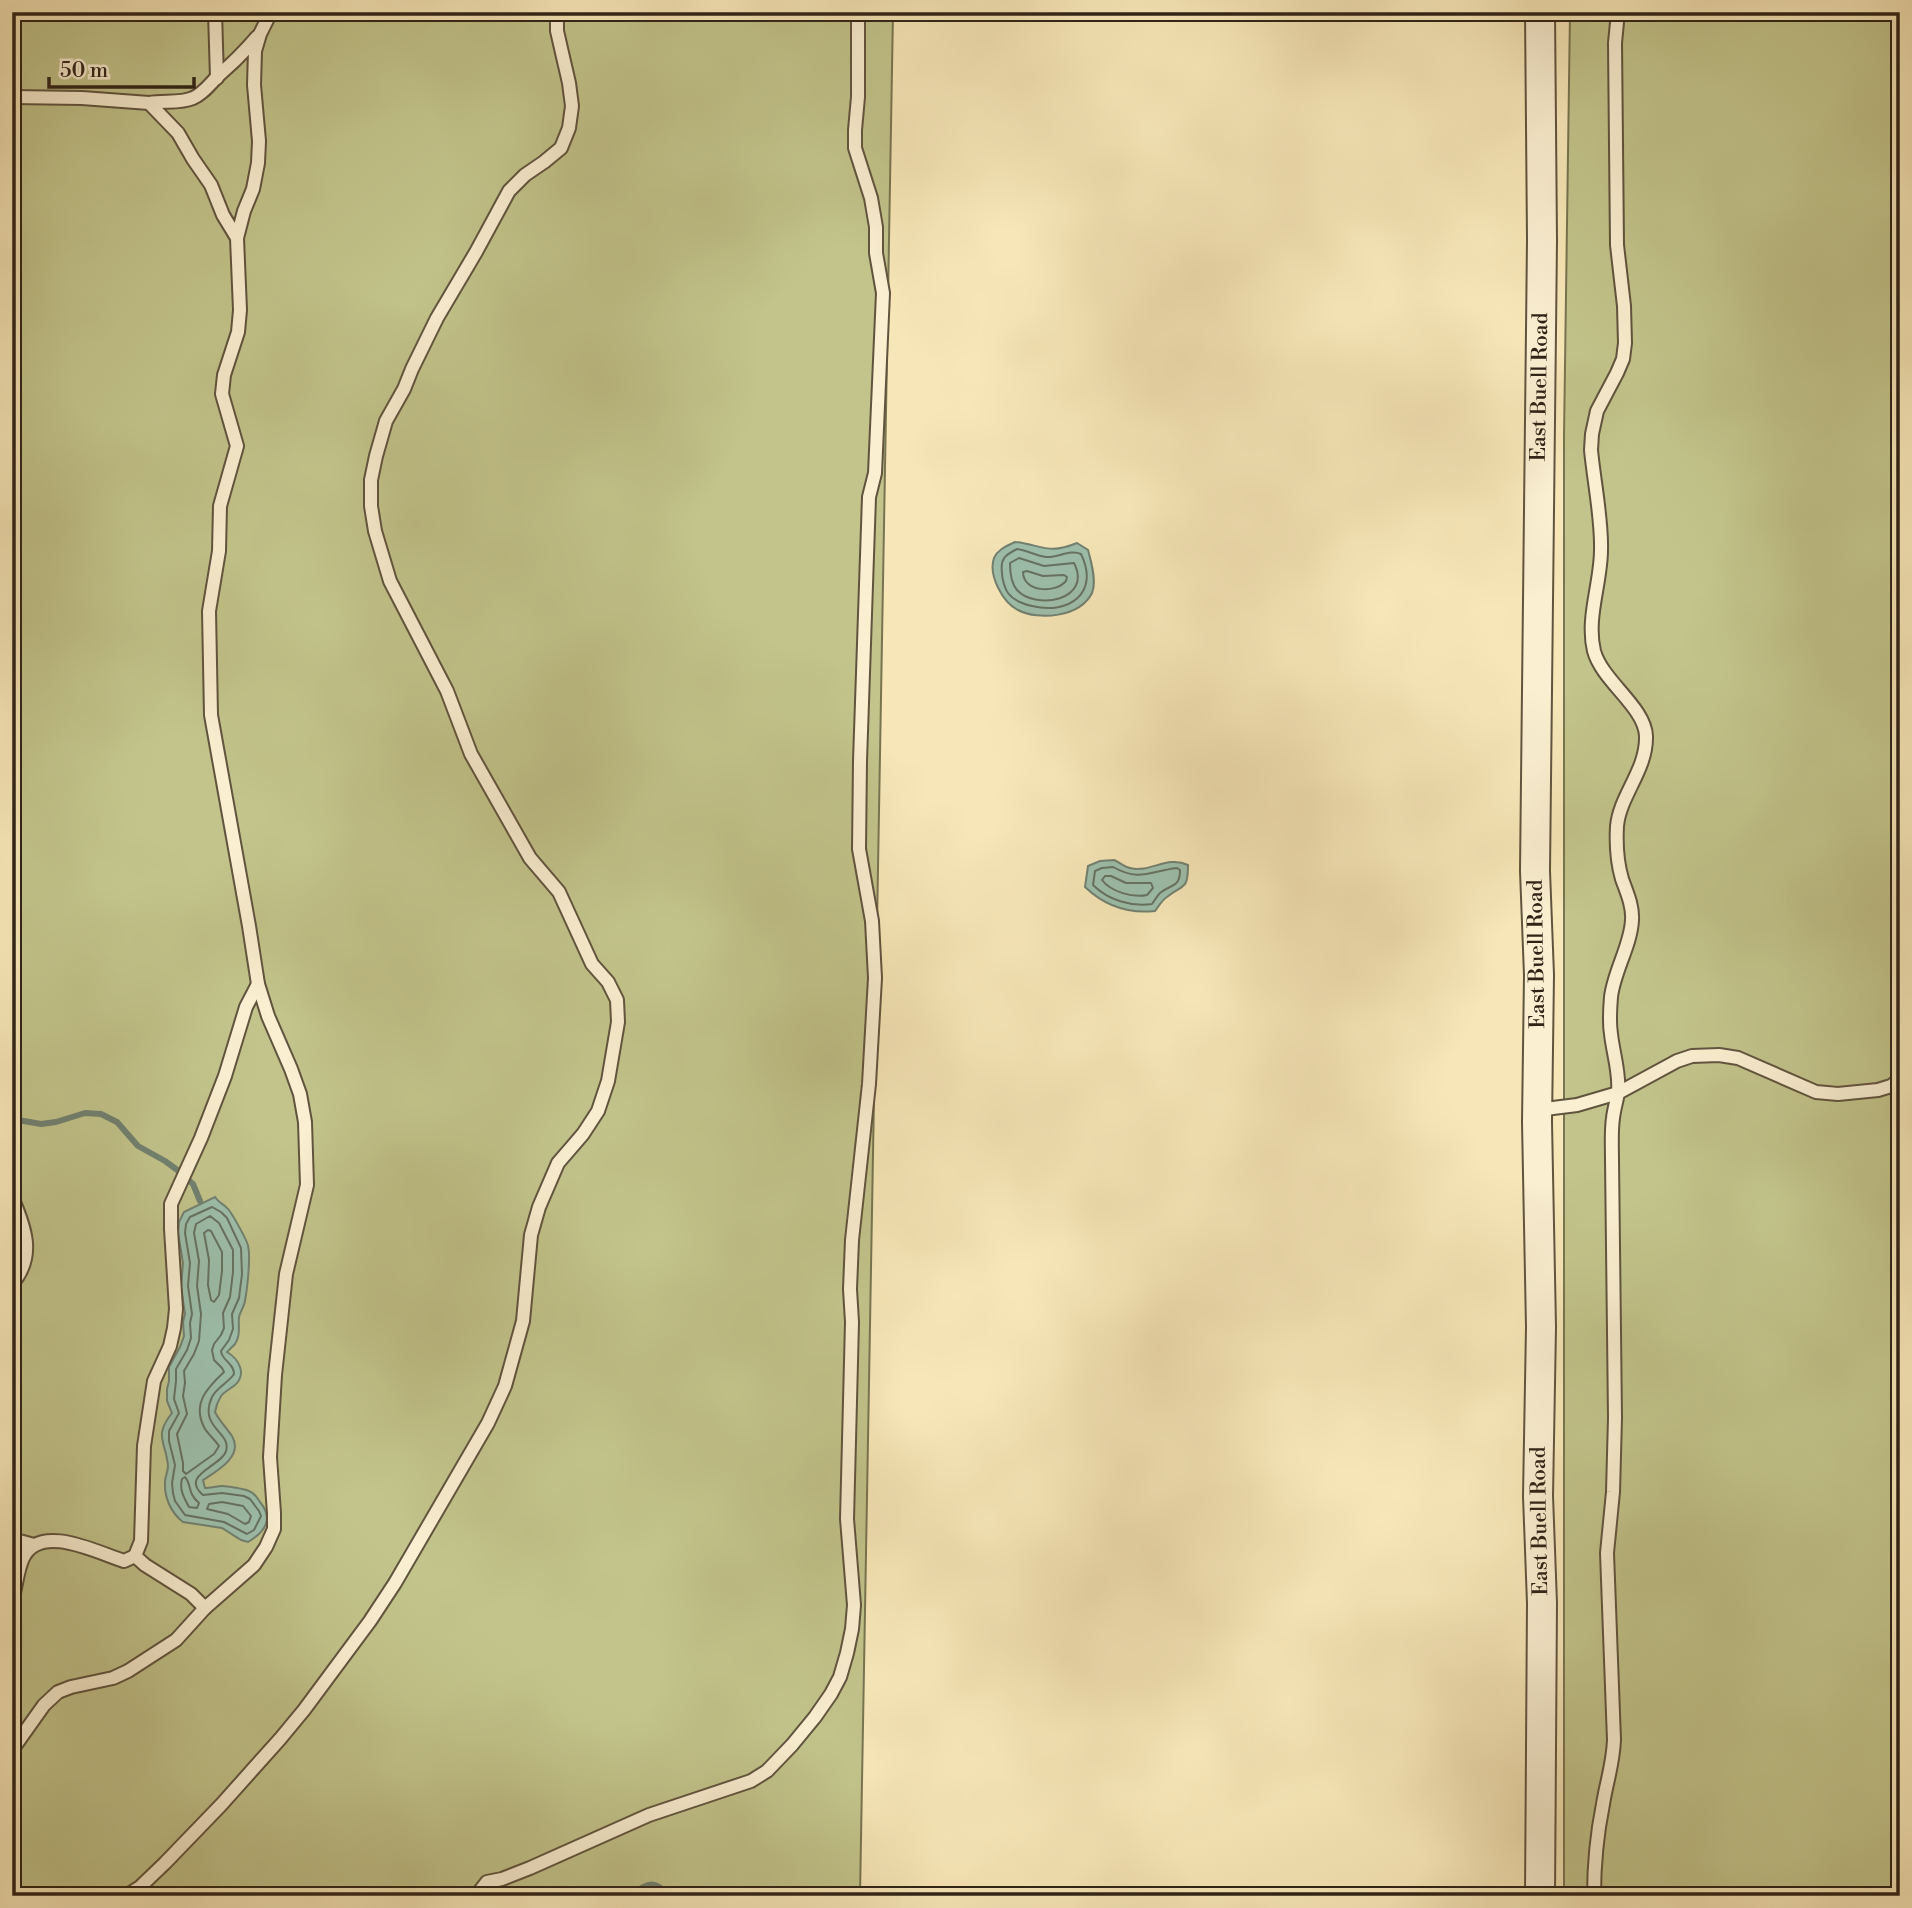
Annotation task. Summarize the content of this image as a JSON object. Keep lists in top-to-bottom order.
{
  "streets": {
    "street": ["East Buell Road"]
  },
  "scale_bar": "50 m"
}
